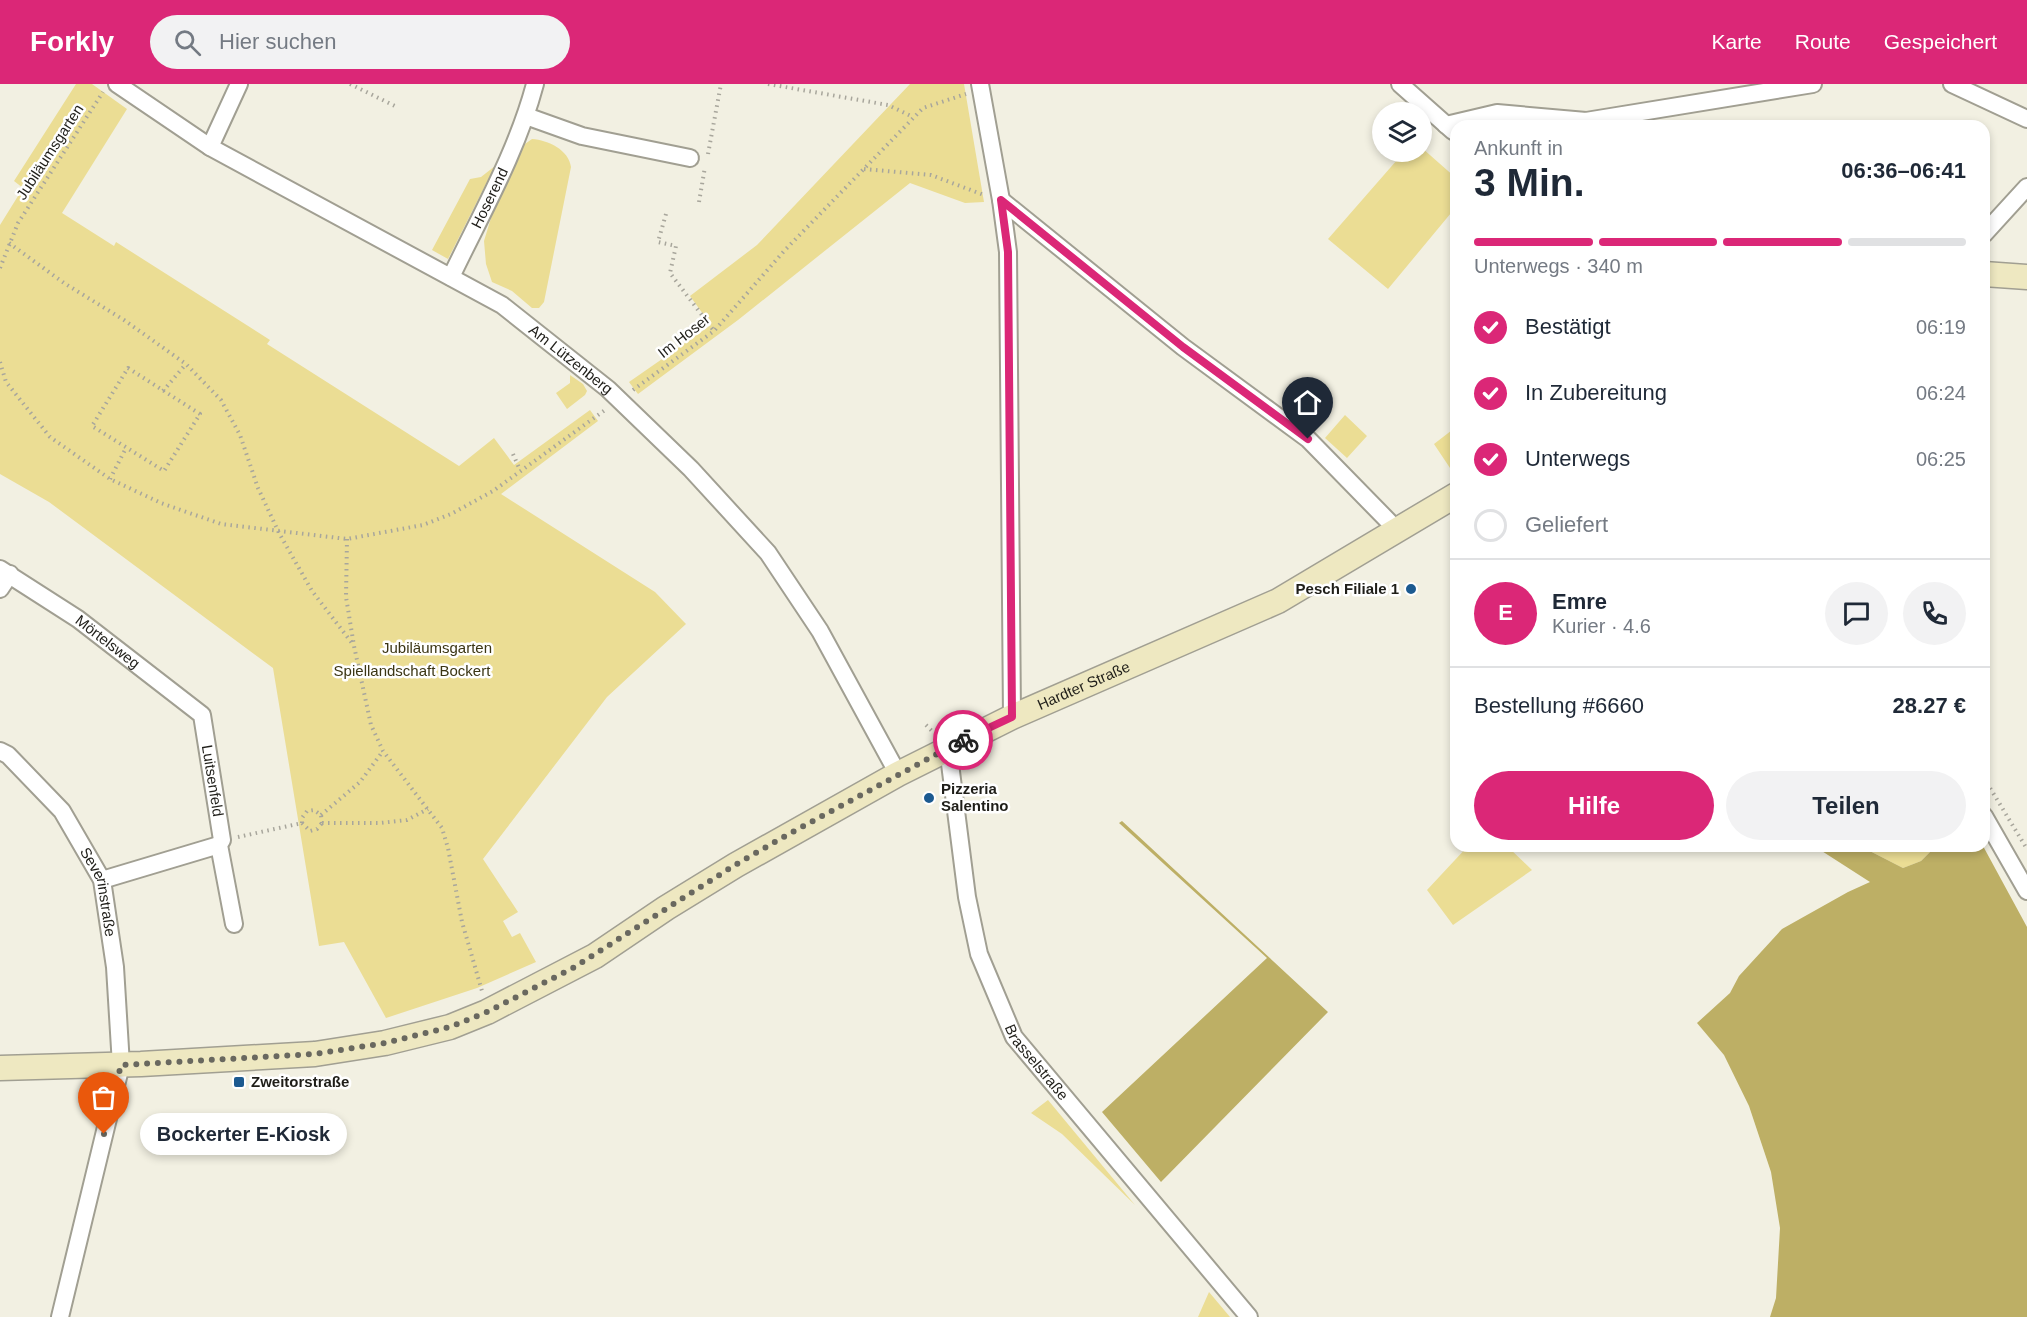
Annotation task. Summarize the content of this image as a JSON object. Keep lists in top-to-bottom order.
{
  "streets": {
    "main road": ["Hardter Straße"],
    "street": [
      "Hoserend",
      "Am Lützenberg",
      "Mörtelsweg",
      "Luitsenfeld",
      "Severinstraße",
      "Brasselstraße"
    ],
    "path": ["Jubiläumsgarten", "Im Hoser"]
  },
  "crossings": [
    ["Jubiläumsgarten", "Am Lützenberg"],
    ["Hoserend", "Am Lützenberg"],
    ["Im Hoser", "Am Lützenberg"],
    ["Am Lützenberg", "Hardter Straße"],
    ["Mörtelsweg", "Luitsenfeld"],
    ["Hardter Straße", "Severinstraße"],
    ["Hardter Straße", "Brasselstraße"]
  ],
  "parks": ["Jubiläumsgarten", "Spiellandschaft Bockert"],
  "places": {
    "other": ["Pesch Filiale 1", "Pizzeria Salentino", "Bockerter E-Kiosk"],
    "transit": ["Zweitorstraße"]
  },
  "page": {
    "header": "Forkly",
    "search": "Hier suchen",
    "nav": ["Karte", "Route", "Gespeichert"],
    "heading": ["3 Min.", "Ankunft in", "06:36–06:41"],
    "panel": [
      "Emre",
      "Kurier · 4.6",
      "Bestellung #6660",
      "28.27 €"
    ],
    "bar": "Unterwegs · 340 m",
    "list": [
      ["Bestätigt", "06:19"],
      ["In Zubereitung", "06:24"],
      ["Unterwegs", "06:25"],
      "Geliefert"
    ],
    "round": "E",
    "buttons": ["Hilfe", "Teilen"],
    "bubble": "Bockerter E-Kiosk"
  }
}
